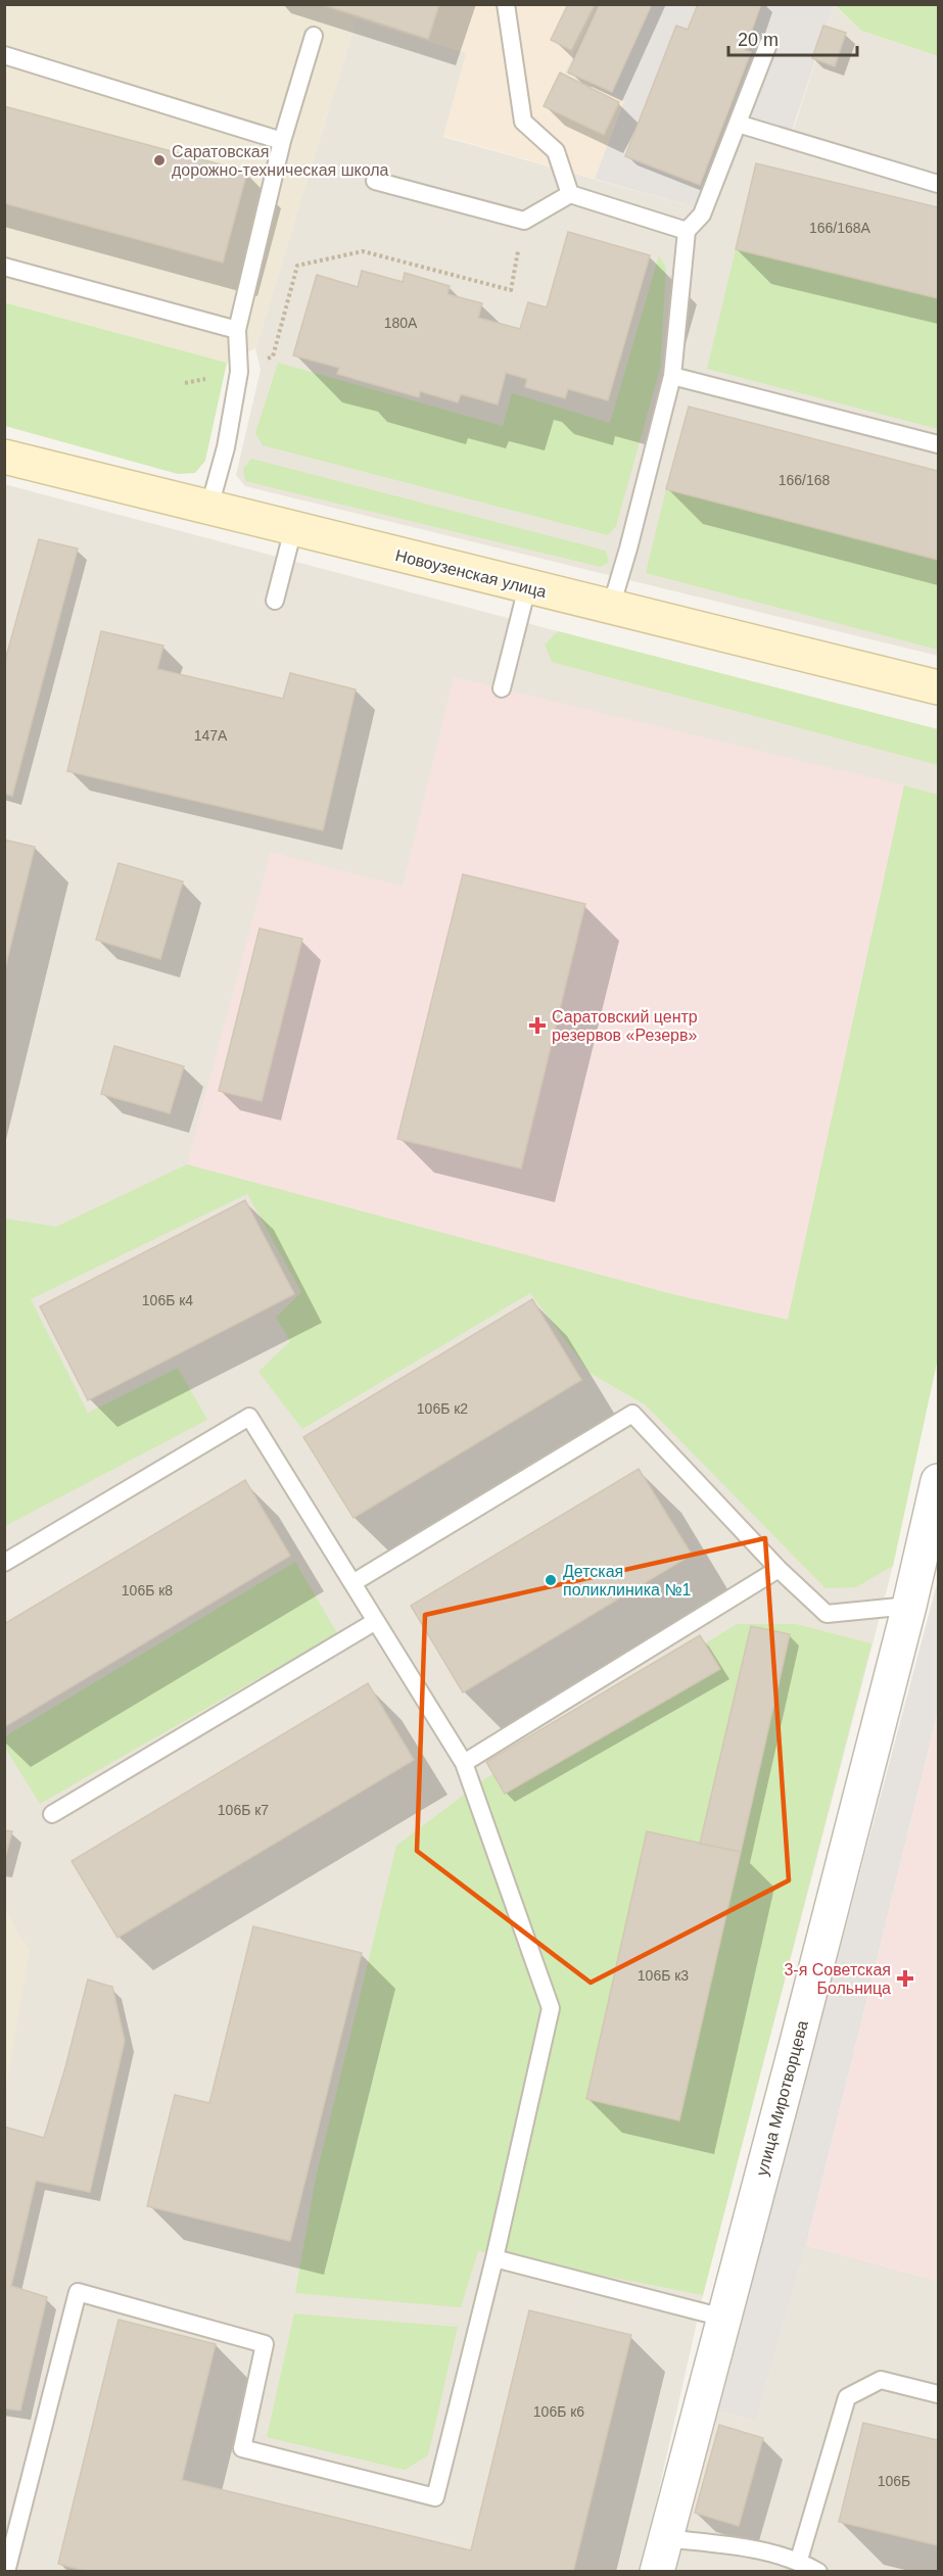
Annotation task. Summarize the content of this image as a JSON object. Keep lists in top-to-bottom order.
{
  "streets": {
    "main road": ["Новоузенская улица"],
    "street": ["улица Миротворцева"]
  },
  "places": {
    "other": ["Саратовская дорожно-техническая школа", "Детская поликлиника №1"],
    "health": ["Саратовский центр резервов «Резерв»", "3-я Советская Больница"]
  },
  "house_numbers": [
    "166/168А",
    "180А",
    "166/168",
    "147А",
    "106Б к4",
    "106Б к2",
    "106Б к8",
    "106Б к7",
    "106Б к3",
    "106Б к6",
    "106Б"
  ],
  "scale_bar": "20 m"
}
